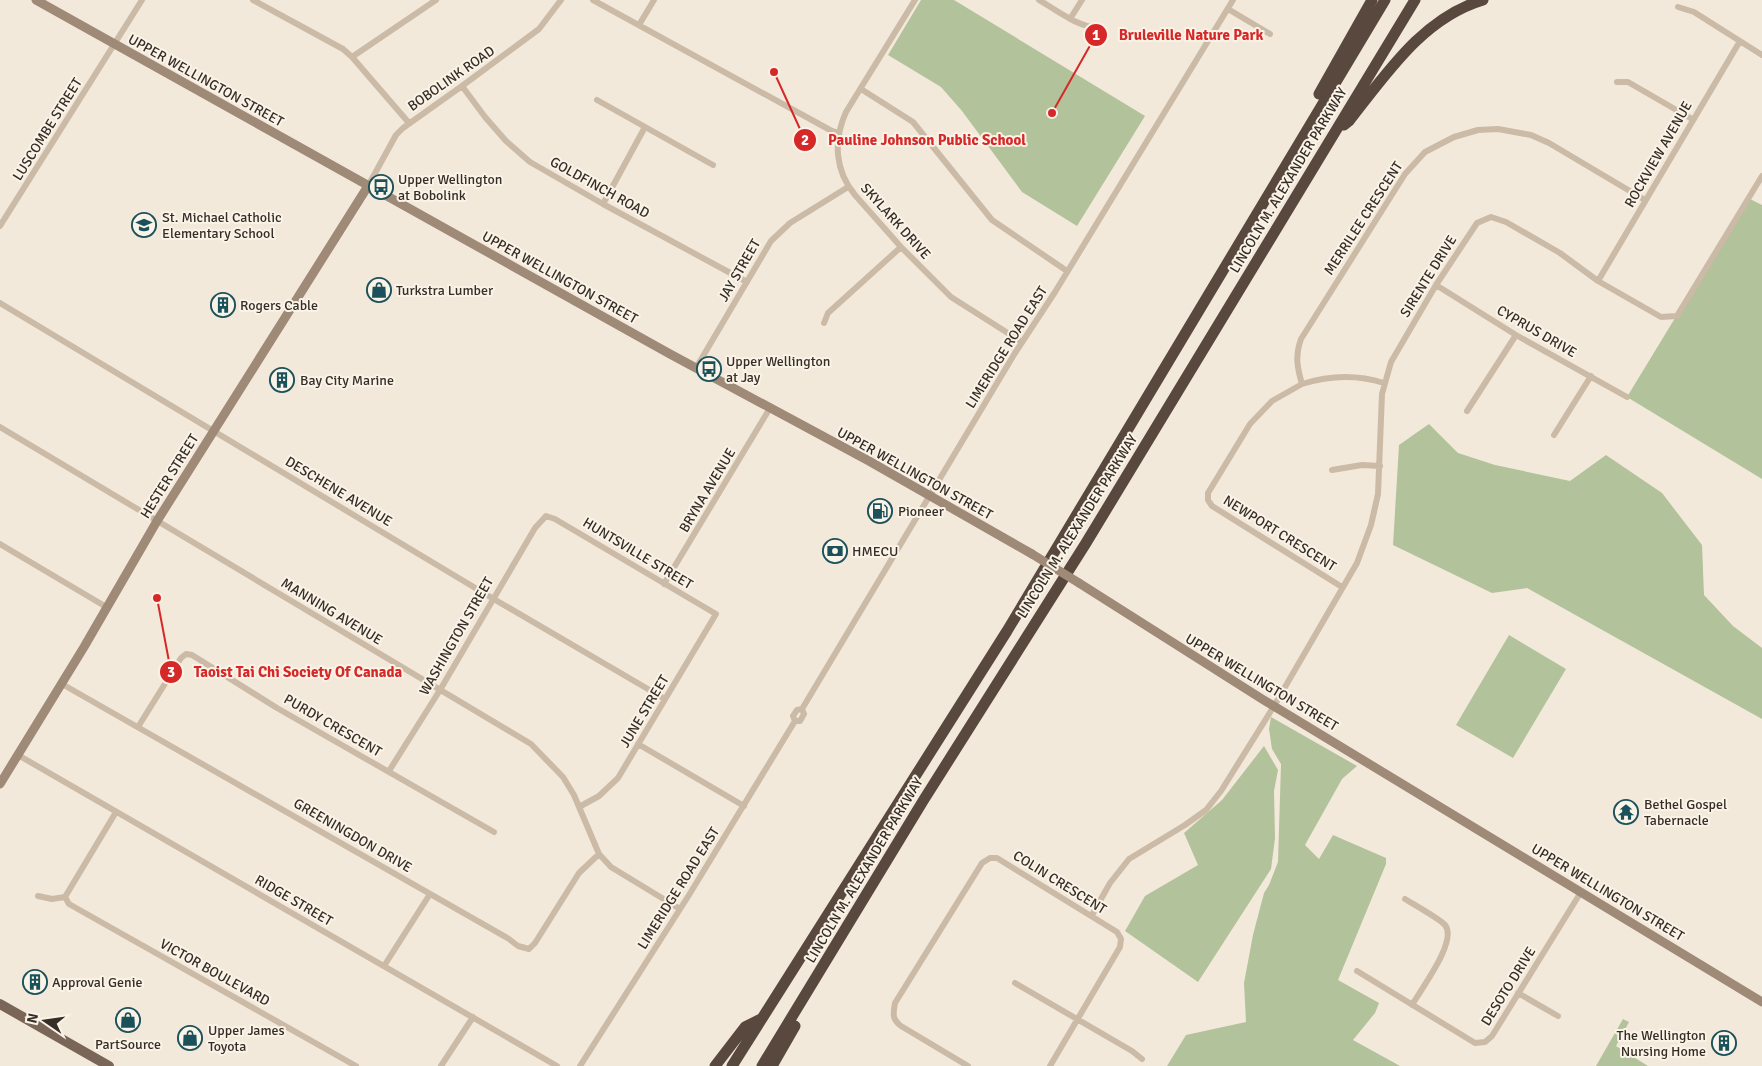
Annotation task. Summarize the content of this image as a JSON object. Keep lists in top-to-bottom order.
{
  "streets": {
    "highway": ["LINCOLN M. ALEXANDER PARKWAY"],
    "main road": ["UPPER WELLINGTON STREET", "HESTER STREET"],
    "street": [
      "BOBOLINK ROAD",
      "LUSCOMBE STREET",
      "ROCKVIEW AVENUE",
      "GOLDFINCH ROAD",
      "MERRILEE CRESCENT",
      "SKYLARK DRIVE",
      "JAY STREET",
      "SIRENTE DRIVE",
      "CYPRUS DRIVE",
      "LIMERIDGE ROAD EAST",
      "BRYNA AVENUE",
      "DESCHENE AVENUE",
      "NEWPORT CRESCENT",
      "HUNTSVILLE STREET",
      "MANNING AVENUE",
      "WASHINGTON STREET",
      "JUNE STREET",
      "PURDY CRESCENT",
      "GREENINGDON DRIVE",
      "COLIN CRESCENT",
      "RIDGE STREET",
      "VICTOR BOULEVARD",
      "DESOTO DRIVE"
    ]
  },
  "crossings": [
    ["BOBOLINK ROAD", "UPPER WELLINGTON STREET"],
    ["BOBOLINK ROAD", "GOLDFINCH ROAD"],
    ["BOBOLINK ROAD", "HESTER STREET"],
    ["UPPER WELLINGTON STREET", "LUSCOMBE STREET"],
    ["UPPER WELLINGTON STREET", "JAY STREET"],
    ["UPPER WELLINGTON STREET", "SIRENTE DRIVE"],
    ["UPPER WELLINGTON STREET", "LIMERIDGE ROAD EAST"],
    ["UPPER WELLINGTON STREET", "HESTER STREET"],
    ["UPPER WELLINGTON STREET", "BRYNA AVENUE"],
    ["UPPER WELLINGTON STREET", "DESOTO DRIVE"],
    ["ROCKVIEW AVENUE", "MERRILEE CRESCENT"],
    ["ROCKVIEW AVENUE", "SIRENTE DRIVE"],
    ["GOLDFINCH ROAD", "JAY STREET"],
    ["MERRILEE CRESCENT", "NEWPORT CRESCENT"],
    ["SKYLARK DRIVE", "JAY STREET"],
    ["SKYLARK DRIVE", "LIMERIDGE ROAD EAST"],
    ["SIRENTE DRIVE", "CYPRUS DRIVE"],
    ["SIRENTE DRIVE", "NEWPORT CRESCENT"],
    ["SIRENTE DRIVE", "COLIN CRESCENT"],
    ["LIMERIDGE ROAD EAST", "MANNING AVENUE"],
    ["HESTER STREET", "DESCHENE AVENUE"],
    ["HESTER STREET", "MANNING AVENUE"],
    ["HESTER STREET", "GREENINGDON DRIVE"],
    ["HESTER STREET", "RIDGE STREET"],
    ["BRYNA AVENUE", "HUNTSVILLE STREET"],
    ["DESCHENE AVENUE", "WASHINGTON STREET"],
    ["DESCHENE AVENUE", "JUNE STREET"],
    ["HUNTSVILLE STREET", "WASHINGTON STREET"],
    ["HUNTSVILLE STREET", "JUNE STREET"],
    ["MANNING AVENUE", "WASHINGTON STREET"],
    ["MANNING AVENUE", "JUNE STREET"],
    ["MANNING AVENUE", "GREENINGDON DRIVE"],
    ["WASHINGTON STREET", "PURDY CRESCENT"],
    ["PURDY CRESCENT", "GREENINGDON DRIVE"]
  ],
  "places": {
    "other": ["Pauline Johnson Public School", "Bruleville Nature Park", "Taoist Tai Chi Society Of Canada"],
    "bus stop": ["Upper Wellington at Bobolink", "Upper Wellington at Jay"],
    "school or university": ["St. Michael Catholic Elementary School"],
    "shop": ["Turkstra Lumber", "PartSource", "Upper James Toyota"],
    "building": [
      "Rogers Cable",
      "Bay City Marine",
      "Approval Genie",
      "The Wellington Nursing Home"
    ],
    "fuel station": ["Pioneer"],
    "bank": ["HMECU"],
    "temple": ["Bethel Gospel Tabernacle"]
  },
  "north": "left"
}
